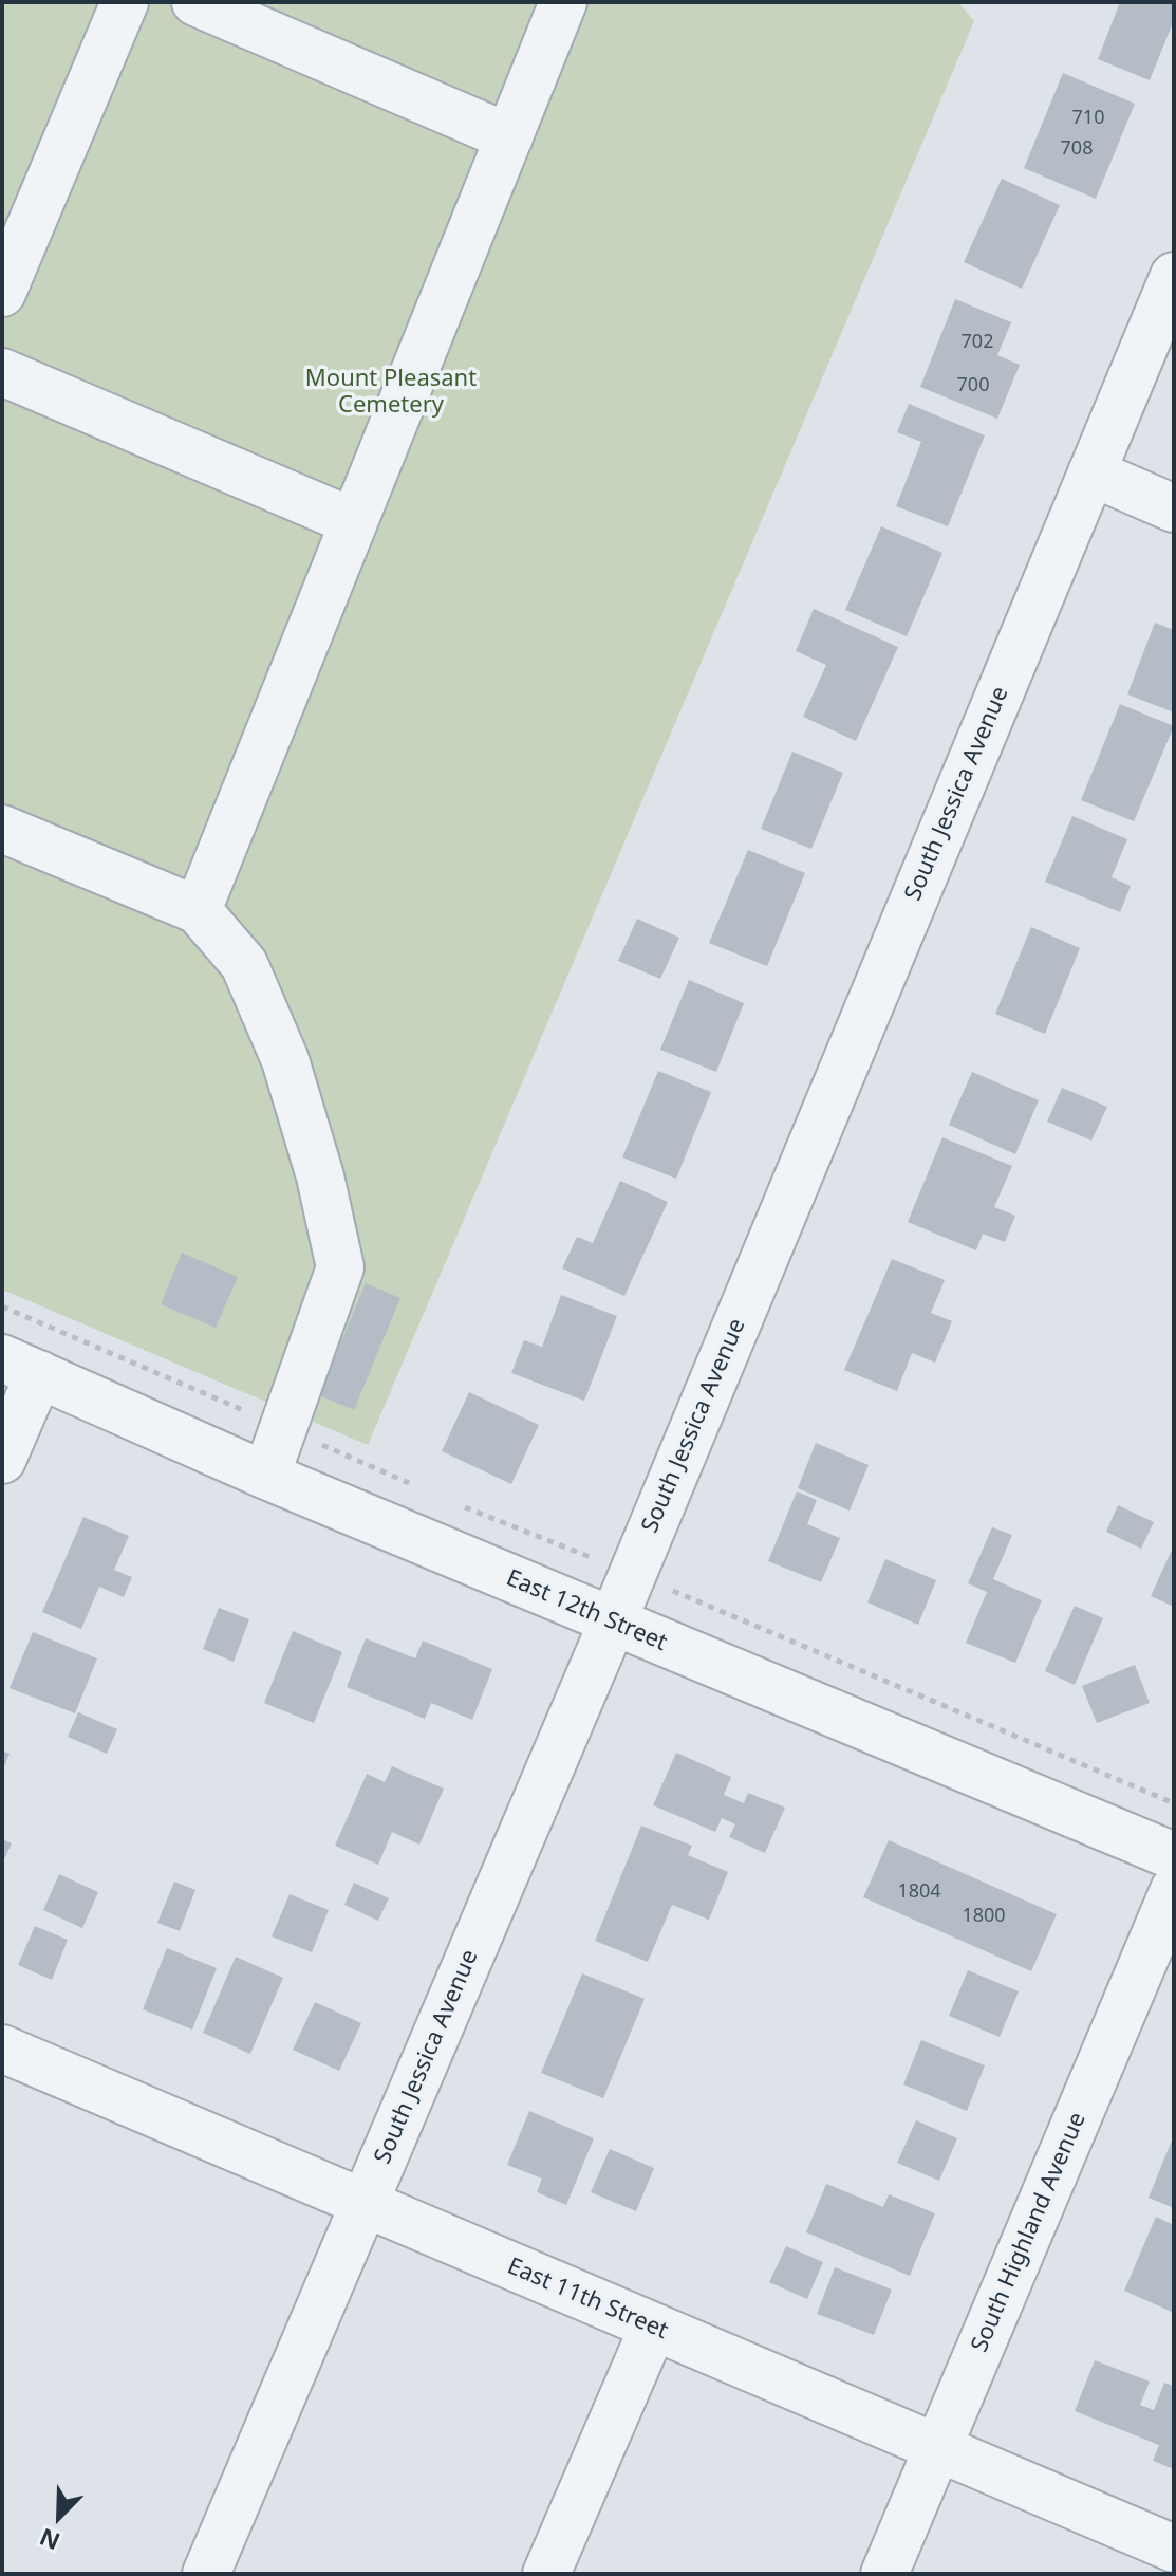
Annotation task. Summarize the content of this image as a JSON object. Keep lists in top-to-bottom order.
{
  "streets": {
    "street": [
      "South Jessica Avenue",
      "East 12th Street",
      "South Highland Avenue",
      "East 11th Street"
    ]
  },
  "crossings": [
    ["South Jessica Avenue", "East 12th Street"],
    ["South Jessica Avenue", "East 11th Street"],
    ["South Highland Avenue", "East 11th Street"]
  ],
  "parks": ["Mount Pleasant Cemetery"],
  "house_numbers": [
    "710",
    "708",
    "702",
    "700",
    "1804",
    "1800"
  ],
  "north": "bottom left"
}
